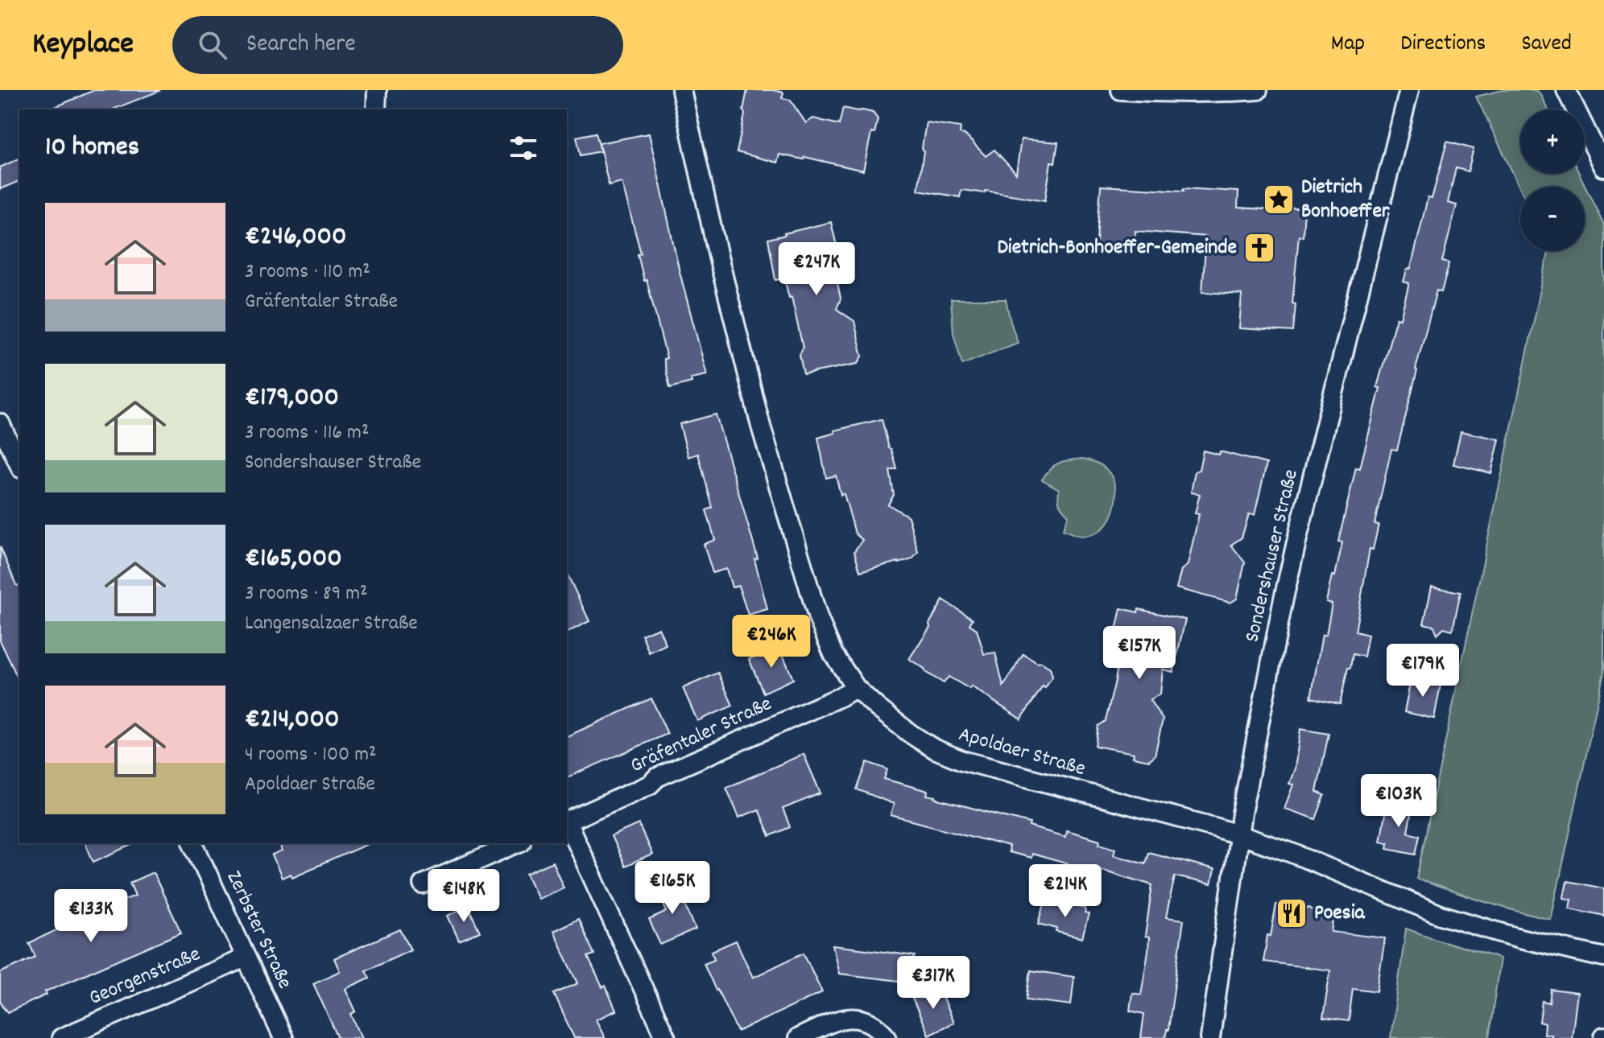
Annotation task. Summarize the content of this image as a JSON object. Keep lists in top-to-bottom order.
{
  "streets": {
    "street": [
      "Sondershauser Straße",
      "Gräfentaler Straße",
      "Apoldaer Straße",
      "Zerbster Straße",
      "Georgenstraße"
    ]
  },
  "crossings": [
    ["Sondershauser Straße", "Apoldaer Straße"],
    ["Gräfentaler Straße", "Apoldaer Straße"],
    ["Zerbster Straße", "Georgenstraße"]
  ],
  "places": {
    "place": ["Dietrich Bonhoeffer"],
    "church": ["Dietrich-Bonhoeffer-Gemeinde"],
    "restaurant": ["Poesia"]
  },
  "page": {
    "header": "Keyplace",
    "search": "Search here",
    "nav": ["Map", "Directions", "Saved"],
    "map_buttons": ["+", "−"],
    "heading": "10 homes",
    "list": [
      {
        "name": "€246,000",
        "note": "3 rooms · 110 m² · Gräfentaler Straße"
      },
      {
        "name": "€179,000",
        "note": "3 rooms · 116 m² · Sondershauser Straße"
      },
      {
        "name": "€165,000",
        "note": "3 rooms · 89 m² · Langensalzaer Straße"
      },
      {
        "name": "€214,000",
        "note": "4 rooms · 100 m² · Apoldaer Straße"
      }
    ],
    "price": [
      "€247K",
      "€246K",
      "€157K",
      "€179K",
      "€103K",
      "€165K",
      "€214K",
      "€148K",
      "€133K",
      "€317K"
    ]
  }
}
